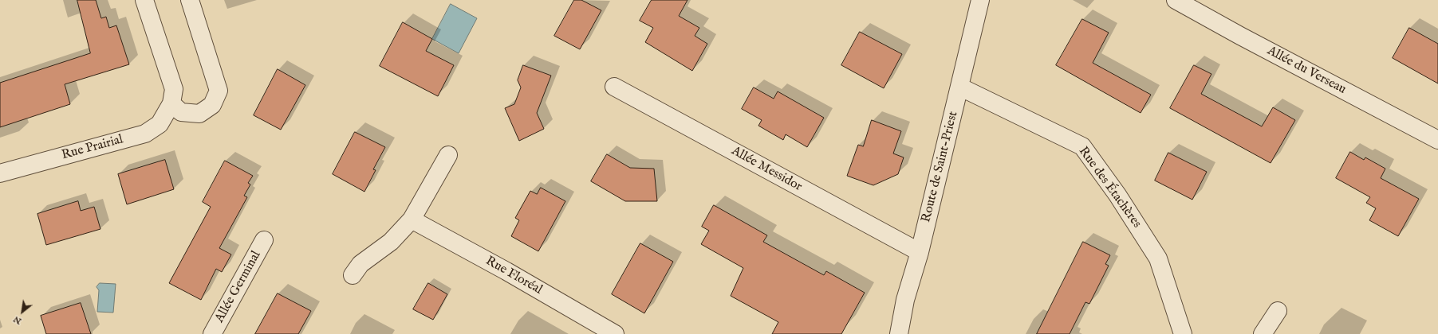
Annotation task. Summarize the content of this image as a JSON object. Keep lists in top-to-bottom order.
{
  "streets": {
    "street": [
      "Allée du Verseau",
      "Rue Prairial",
      "Route de Saint-Priest",
      "Allée Messidor",
      "Rue des Étachères",
      "Rue Floréal",
      "Allée Germinal"
    ]
  },
  "crossings": [
    ["Route de Saint-Priest", "Allée Messidor"],
    ["Route de Saint-Priest", "Rue des Étachères"]
  ],
  "north": "bottom left"
}
